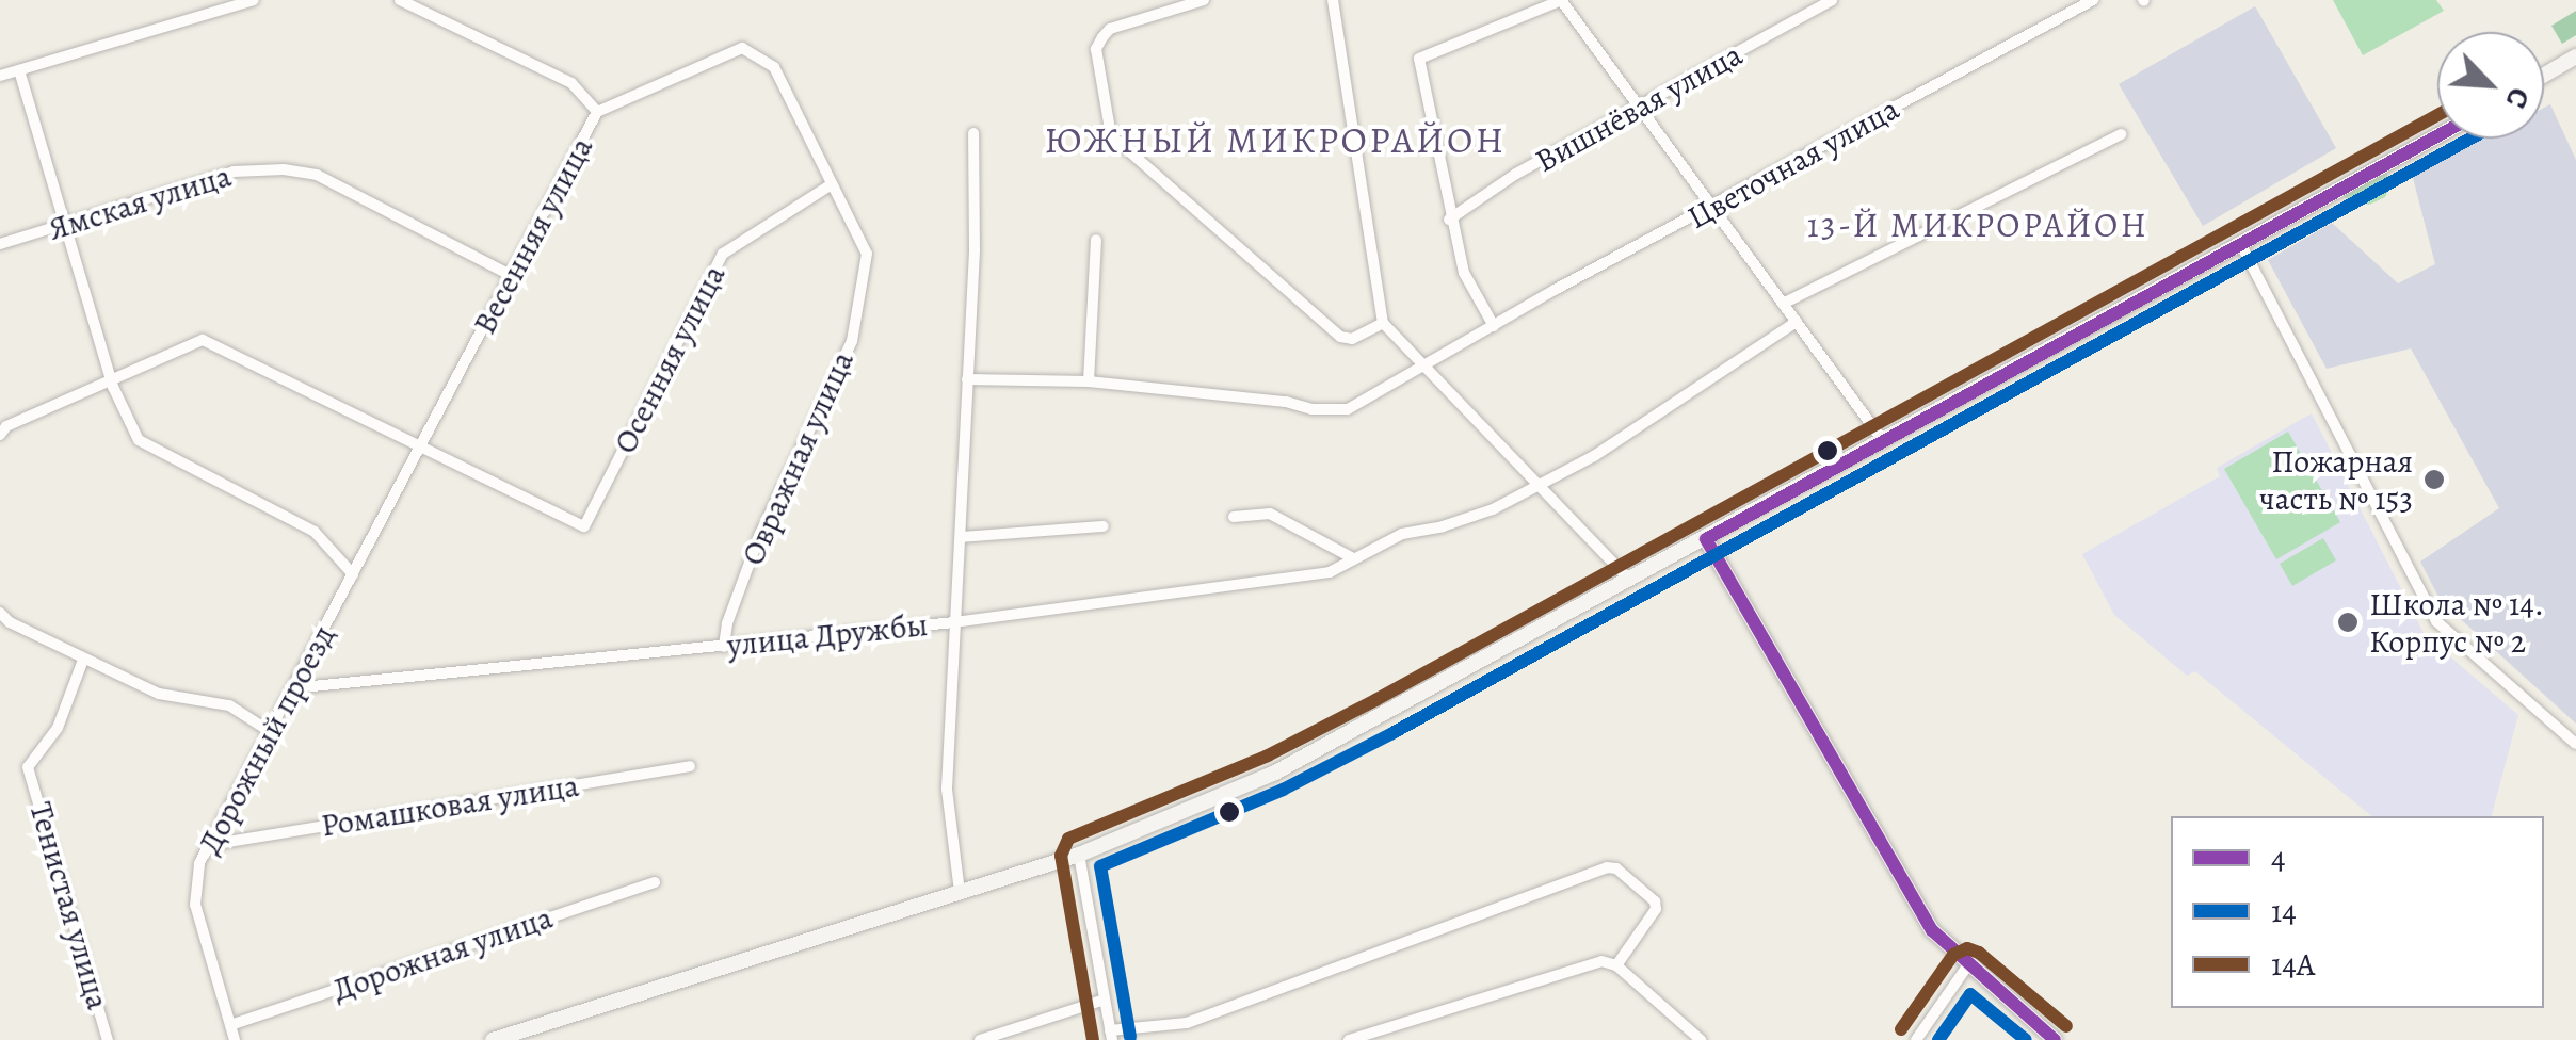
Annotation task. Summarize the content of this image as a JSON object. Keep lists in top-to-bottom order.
{
  "streets": {
    "street": [
      "Вишнёвая улица",
      "Цветочная улица",
      "Ямская улица",
      "Весенняя улица",
      "Осенняя улица",
      "Овражная улица",
      "улица Дружбы",
      "Дорожный проезд",
      "Ромашковая улица",
      "Тенистая улица",
      "Дорожная улица"
    ]
  },
  "crossings": [
    ["Ямская улица", "Весенняя улица"],
    ["Весенняя улица", "Осенняя улица"],
    ["Весенняя улица", "Овражная улица"],
    ["Весенняя улица", "Дорожный проезд"],
    ["Осенняя улица", "Овражная улица"],
    ["Осенняя улица", "Дорожный проезд"],
    ["Овражная улица", "улица Дружбы"],
    ["улица Дружбы", "Дорожный проезд"],
    ["Дорожный проезд", "Ромашковая улица"],
    ["Дорожный проезд", "Дорожная улица"]
  ],
  "districts": ["ЮЖНЫЙ МИКРОРАЙОН", "13-Й МИКРОРАЙОН"],
  "places": ["Пожарная часть № 153", "Школа № 14. Корпус № 2"],
  "lines": ["transit line 14А", "transit line 4", "transit line 14"],
  "legend": ["4", "14", "14А"],
  "north": "bottom right"
}
